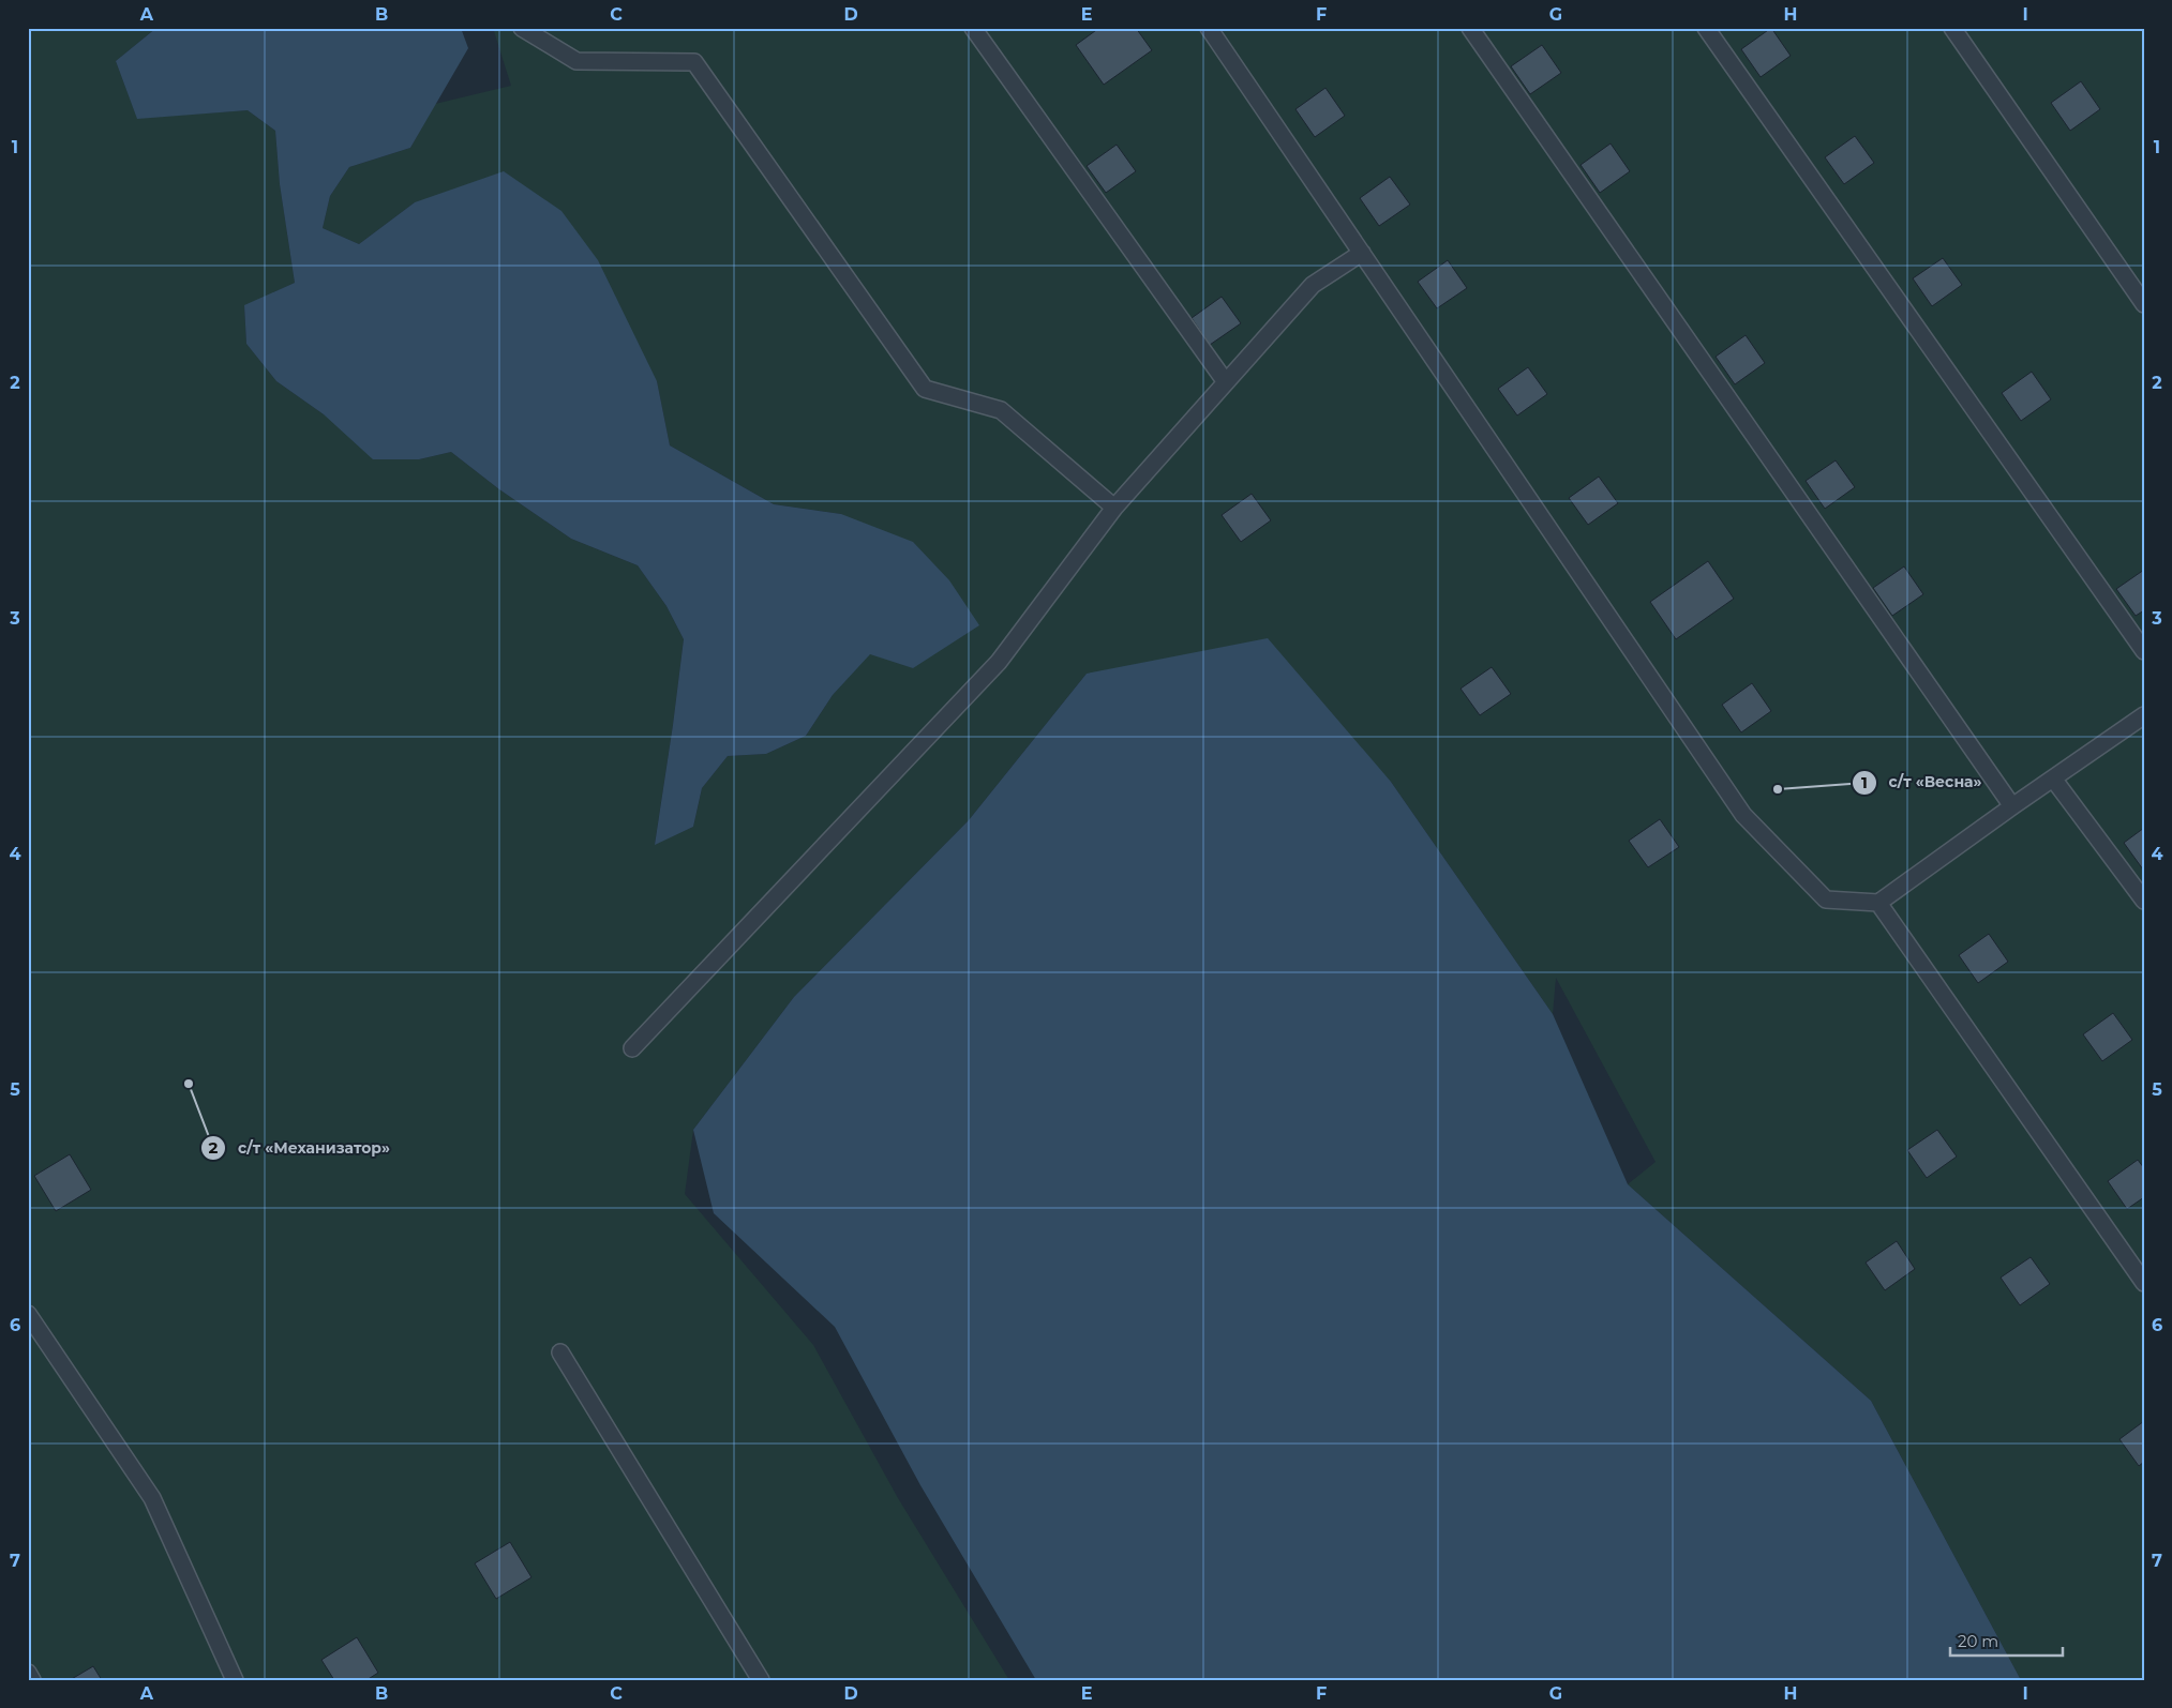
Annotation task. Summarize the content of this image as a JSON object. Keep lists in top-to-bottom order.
{
  "places": ["с/т «Весна»", "с/т «Механизатор»"],
  "scale_bar": "20 m",
  "grid": {
    "columns": [
      "A",
      "B",
      "C",
      "D",
      "E",
      "F",
      "G",
      "H",
      "I"
    ],
    "rows": [
      "1",
      "2",
      "3",
      "4",
      "5",
      "6",
      "7"
    ]
  }
}
